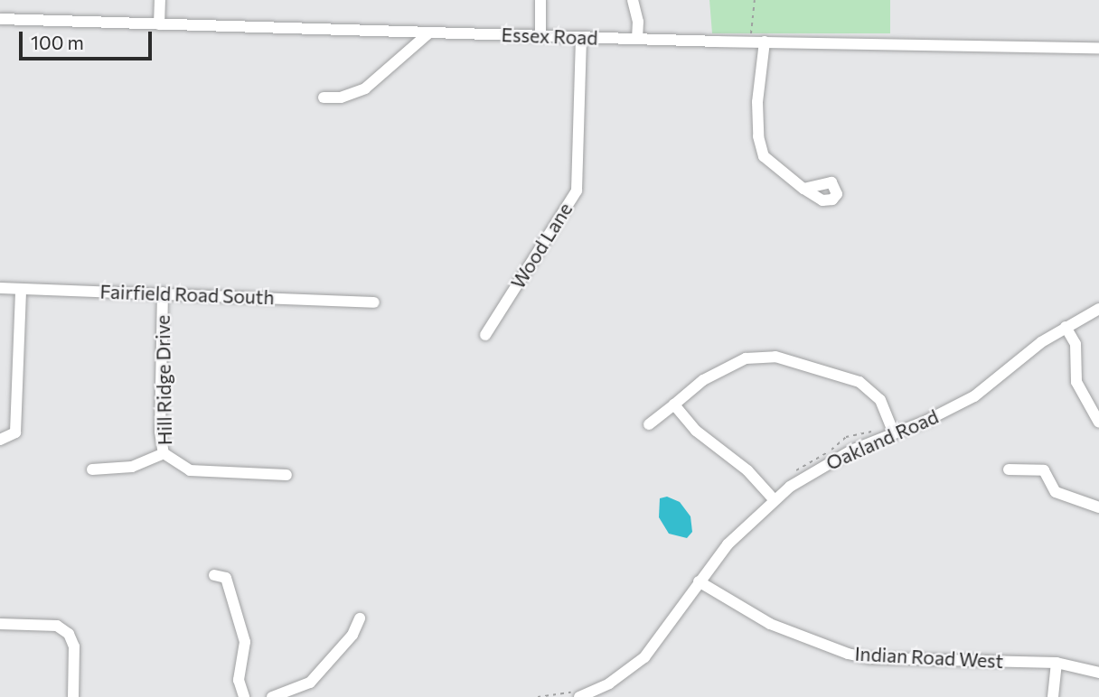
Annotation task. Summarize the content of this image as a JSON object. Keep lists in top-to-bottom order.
{
  "streets": {
    "street": [
      "Essex Road",
      "Wood Lane",
      "Fairfield Road South",
      "Hill Ridge Drive",
      "Oakland Road",
      "Indian Road West"
    ]
  },
  "crossings": [
    ["Essex Road", "Wood Lane"],
    ["Fairfield Road South", "Hill Ridge Drive"],
    ["Oakland Road", "Indian Road West"]
  ],
  "scale_bar": "100 m"
}
